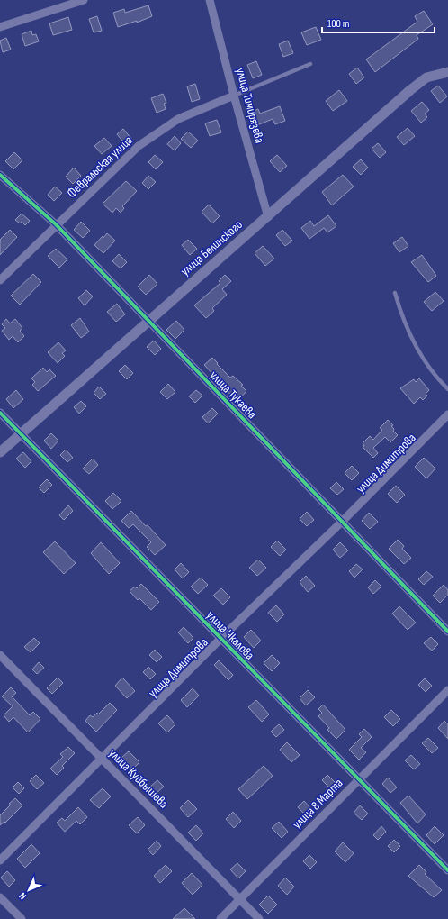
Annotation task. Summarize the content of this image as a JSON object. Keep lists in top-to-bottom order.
{
  "streets": {
    "street": [
      "улица Тимирязева",
      "Февральская улица",
      "улица Белинского",
      "улица Тукаева",
      "улица Димитрова",
      "улица Чкалова",
      "улица Куйбышева",
      "улица 8 Марта"
    ]
  },
  "crossings": [
    ["улица Тимирязева", "Февральская улица"],
    ["улица Тимирязева", "улица Белинского"],
    ["Февральская улица", "улица Тукаева"],
    ["улица Белинского", "улица Тукаева"],
    ["улица Белинского", "улица Чкалова"],
    ["улица Тукаева", "улица Димитрова"],
    ["улица Димитрова", "улица Чкалова"],
    ["улица Димитрова", "улица Куйбышева"],
    ["улица Чкалова", "улица 8 Марта"],
    ["улица Куйбышева", "улица 8 Марта"]
  ],
  "scale_bar": "100 m",
  "north": "bottom left"
}
